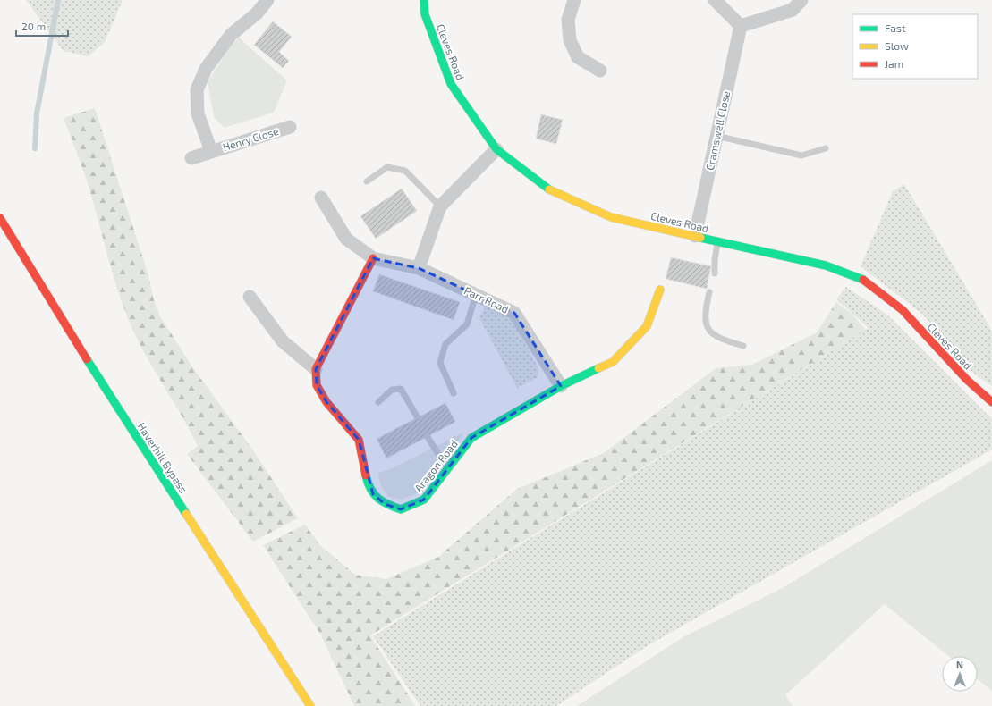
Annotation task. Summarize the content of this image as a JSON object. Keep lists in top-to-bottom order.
{
  "streets": {
    "street": [
      "Cleves Road",
      "Cramswell Close",
      "Henry Close",
      "Parr Road",
      "Haverhill Bypass",
      "Aragon Road"
    ]
  },
  "crossings": [
    ["Cleves Road", "Cramswell Close"],
    ["Parr Road", "Aragon Road"]
  ],
  "legend": ["Fast", "Slow", "Jam"],
  "scale_bar": "20 m",
  "north": "top"
}
